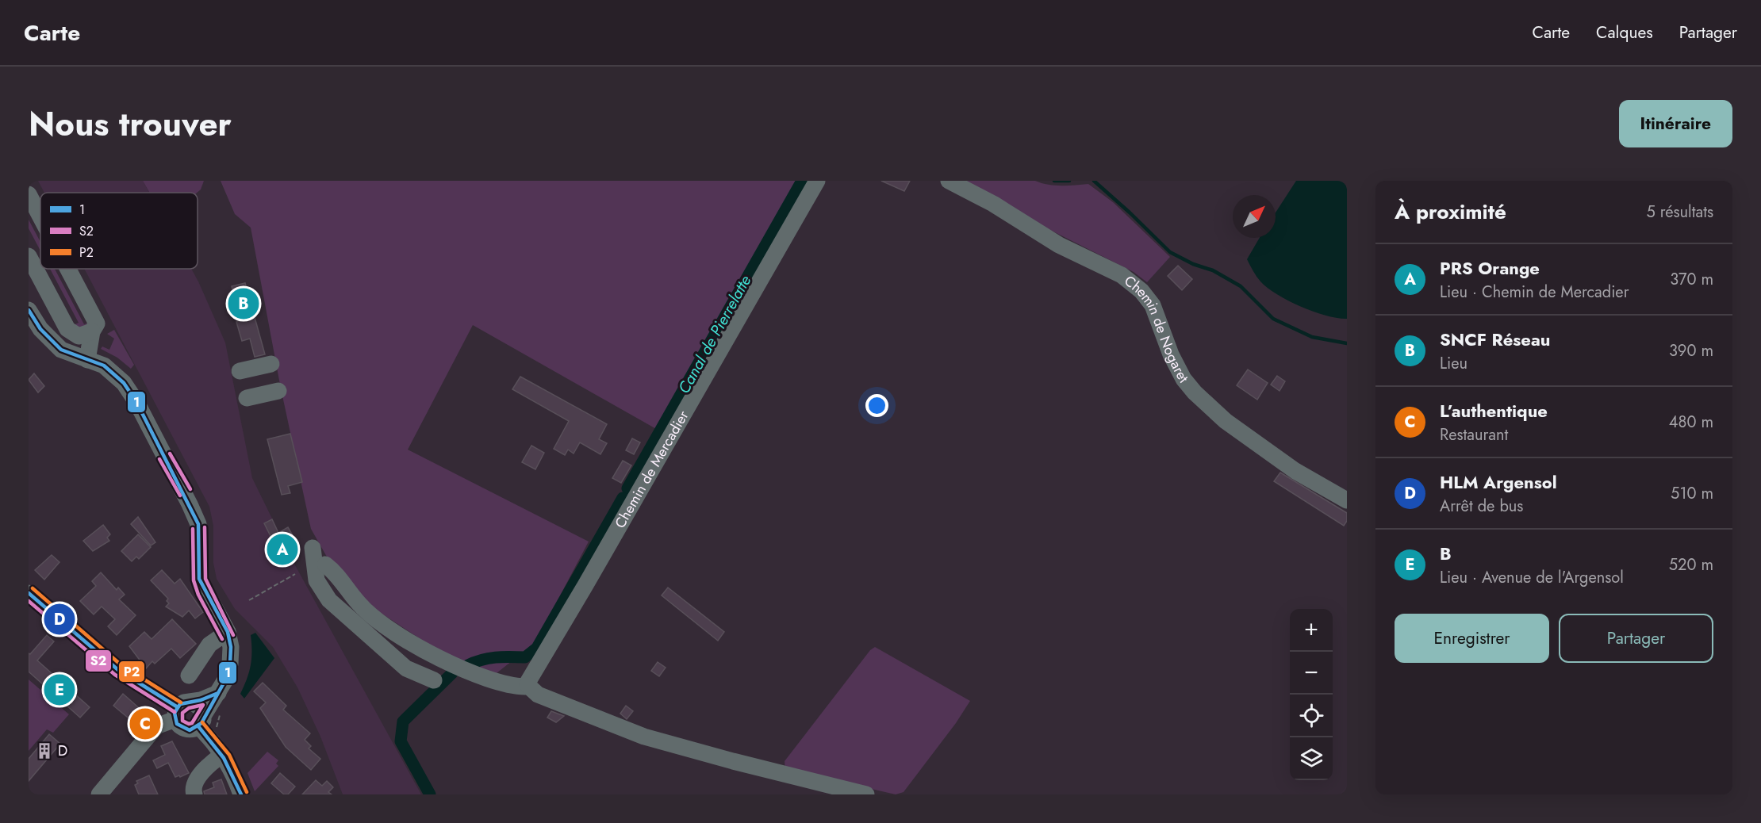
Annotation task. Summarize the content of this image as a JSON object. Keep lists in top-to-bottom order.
{
  "streets": {
    "street": ["Chemin de Nogaret", "Chemin de Mercadier"]
  },
  "water": ["Canal de Pierrelatte"],
  "places": {
    "building": ["D"]
  },
  "lines": ["transit line 1", "transit line S2", "transit line P2"],
  "legend": ["1", "S2", "P2"],
  "north": "top right",
  "page": {
    "header": "Carte",
    "nav": ["Carte", "Calques", "Partager"],
    "title": "Nous trouver",
    "buttons": [
      "Itinéraire",
      ["Enregistrer", "Partager"]
    ],
    "heading": ["À proximité", "5 résultats"],
    "list": [
      {
        "mark": "A",
        "name": "PRS Orange",
        "note": "Lieu · Chemin de Mercadier",
        "value": "370 m"
      },
      {
        "mark": "B",
        "name": "SNCF Réseau",
        "note": "Lieu",
        "value": "390 m"
      },
      {
        "mark": "C",
        "name": "L’authentique",
        "note": "Restaurant",
        "value": "480 m"
      },
      {
        "mark": "D",
        "name": "HLM Argensol",
        "note": "Arrêt de bus",
        "value": "510 m"
      },
      {
        "mark": "E",
        "name": "B",
        "note": "Lieu · Avenue de l'Argensol",
        "value": "520 m"
      }
    ],
    "pins": [
      "B",
      "A",
      "D",
      "E",
      "C"
    ],
    "map_buttons": ["+", "−"]
  }
}
